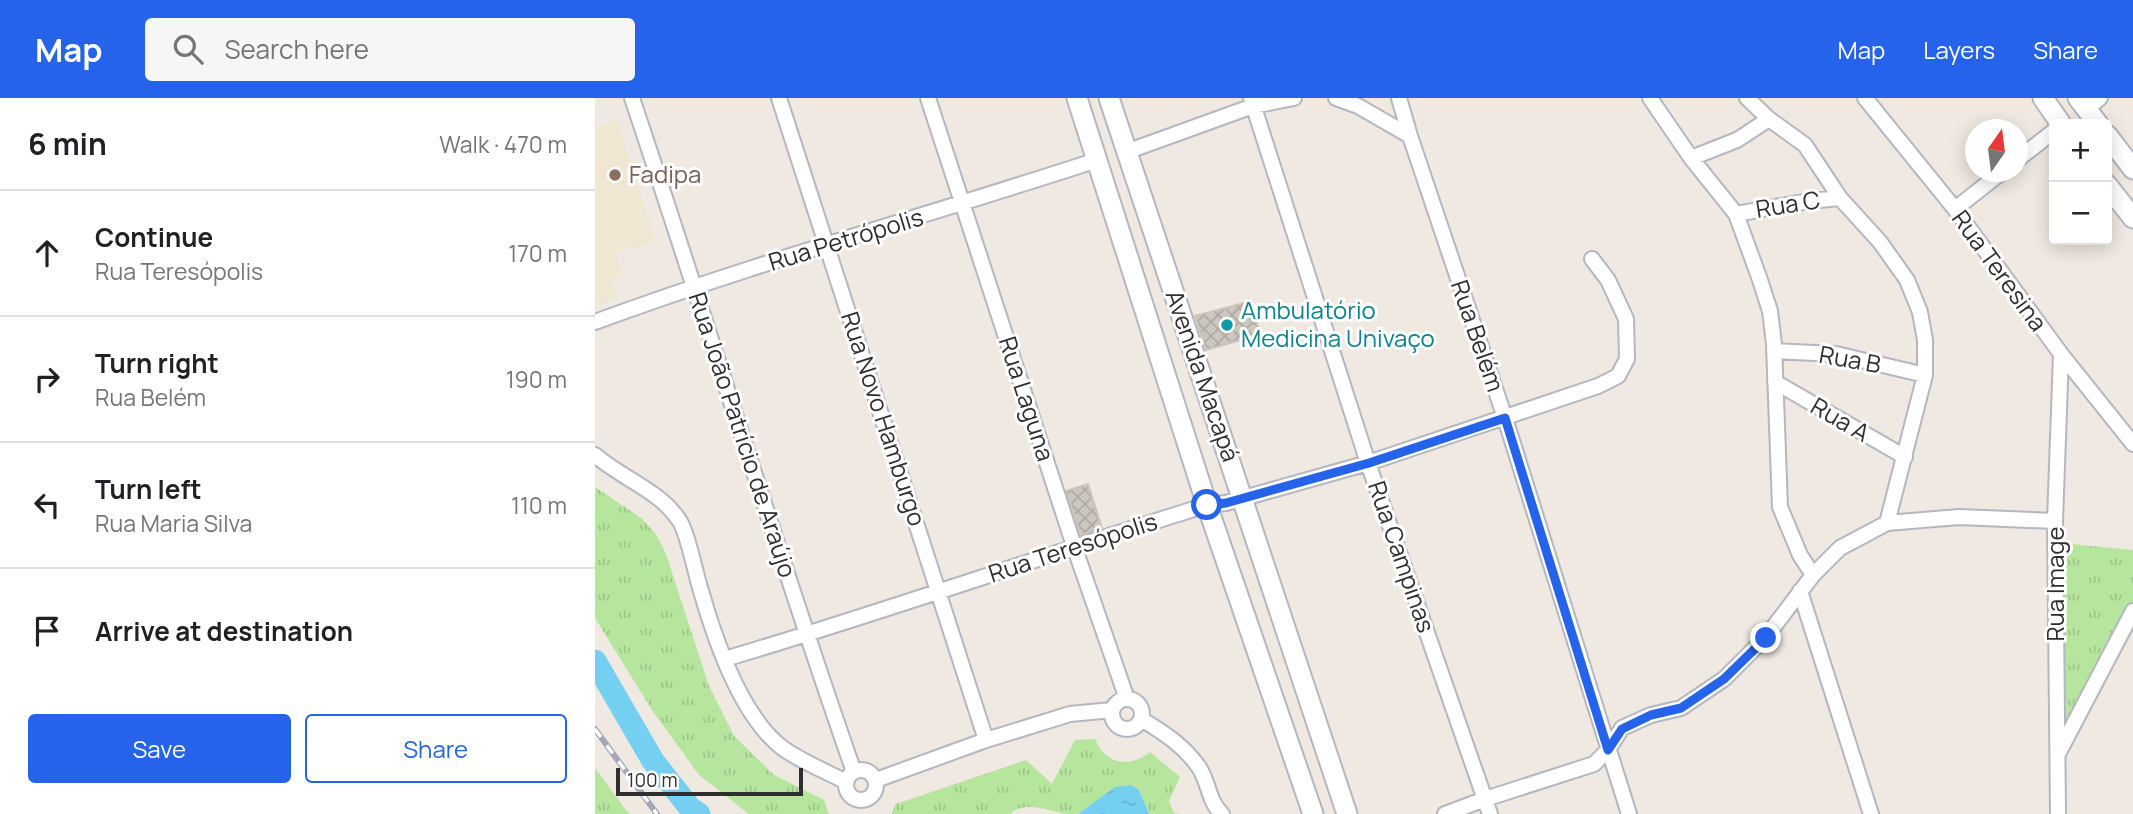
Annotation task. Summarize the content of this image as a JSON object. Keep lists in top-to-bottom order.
{
  "streets": {
    "main road": ["Avenida Macapá"],
    "street": [
      "Rua C",
      "Rua Petrópolis",
      "Rua Teresina",
      "Rua Belém",
      "Rua B",
      "Rua Laguna",
      "Rua Novo Hamburgo",
      "Rua A",
      "Rua João Patrício de Araújo",
      "Rua Teresópolis",
      "Rua Campinas",
      "Rua Image"
    ]
  },
  "crossings": [
    ["Rua Petrópolis", "Avenida Macapá"],
    ["Rua Petrópolis", "Rua Laguna"],
    ["Rua Petrópolis", "Rua Novo Hamburgo"],
    ["Rua Petrópolis", "Rua João Patrício de Araújo"],
    ["Rua Teresina", "Rua Image"],
    ["Rua Belém", "Rua Teresópolis"],
    ["Avenida Macapá", "Rua Teresópolis"],
    ["Rua Laguna", "Rua Teresópolis"],
    ["Rua Novo Hamburgo", "Rua Teresópolis"],
    ["Rua João Patrício de Araújo", "Rua Teresópolis"],
    ["Rua Teresópolis", "Rua Campinas"]
  ],
  "places": ["Fadipa", "Ambulatório Medicina Univaço"],
  "scale_bar": "100 m",
  "north": "top",
  "page": {
    "header": "Map",
    "search": "Search here",
    "nav": ["Map", "Layers", "Share"],
    "heading": ["6 min", "Walk · 470 m"],
    "map_buttons": ["+", "−"],
    "list": [
      ["Continue", "Rua Teresópolis", "170 m"],
      ["Turn right", "Rua Belém", "190 m"],
      ["Turn left", "Rua Maria Silva", "110 m"],
      "Arrive at destination"
    ],
    "buttons": ["Save", "Share"],
    "scale": "100 m"
  }
}
